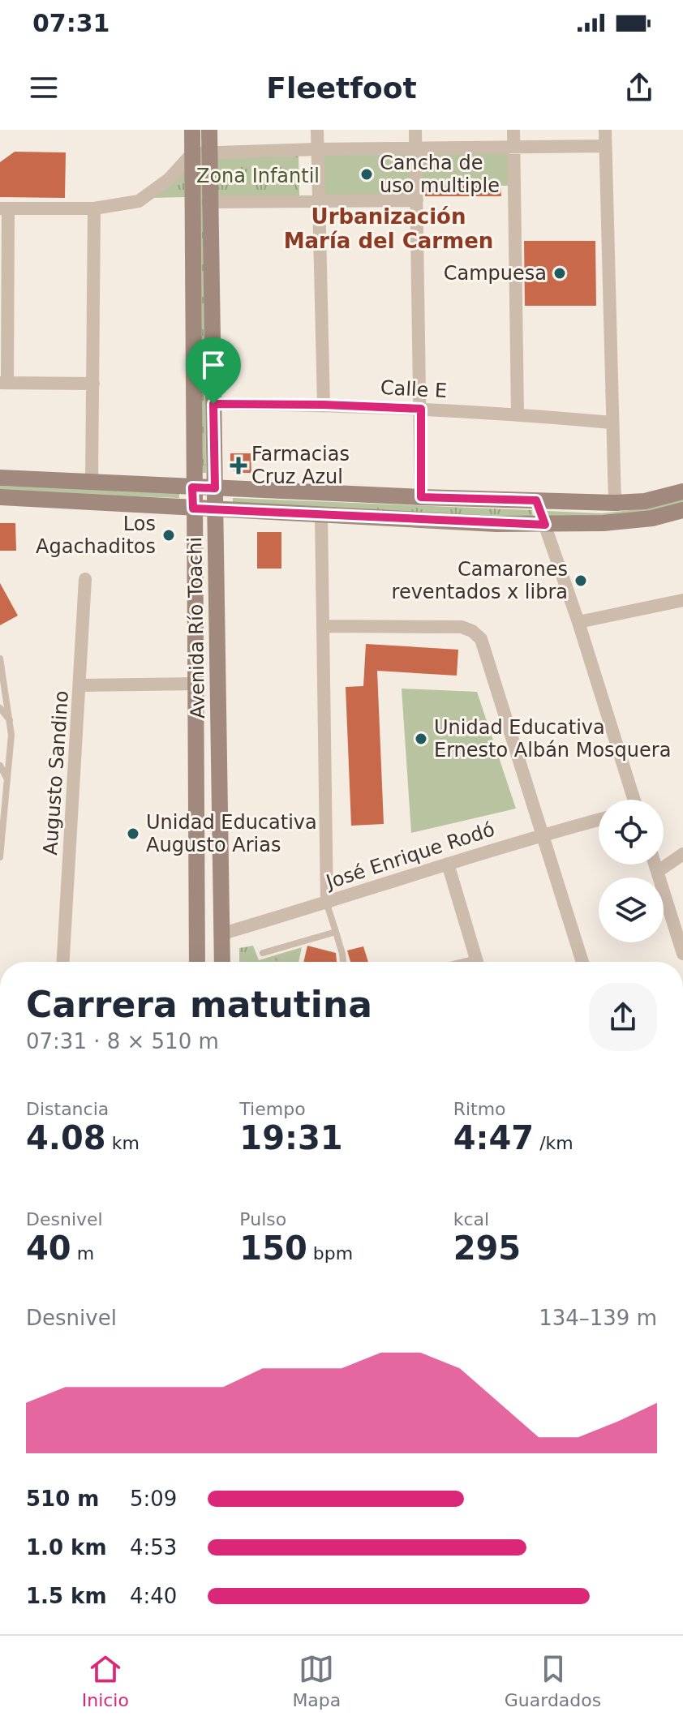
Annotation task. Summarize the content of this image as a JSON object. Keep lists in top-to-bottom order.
{
  "streets": {
    "main road": ["Avenida Río Toachi"],
    "street": ["Calle E", "Augusto Sandino", "José Enrique Rodó"]
  },
  "crossings": [
    ["Calle E", "Avenida Río Toachi"],
    ["Avenida Río Toachi", "José Enrique Rodó"]
  ],
  "districts": ["Urbanización María del Carmen"],
  "parks": ["Zona Infantil"],
  "places": {
    "other": [
      "Cancha de uso multiple",
      "Campuesa",
      "Los Agachaditos",
      "Camarones reventados x libra",
      "Unidad Educativa Ernesto Albán Mosquera",
      "Unidad Educativa Augusto Arias"
    ],
    "health": ["Farmacias Cruz Azul"]
  },
  "page": {
    "status": "07:31",
    "header": "Fleetfoot",
    "heading": ["Carrera matutina", "07:31 · 8 × 510 m"],
    "stats": [
      ["Distancia", "4.08 km"],
      ["Tiempo", "19:31"],
      ["Ritmo", "4:47 /km"],
      ["Desnivel", "40 m"],
      ["Pulso", "150 bpm"],
      ["kcal", "295"]
    ],
    "chart": ["Desnivel", "134–139 m"],
    "list": [
      {
        "name": "510 m",
        "note": "5:09"
      },
      {
        "name": "1.0 km",
        "note": "4:53"
      },
      {
        "name": "1.5 km",
        "note": "4:40"
      }
    ],
    "tabs": ["Inicio", "Mapa", "Guardados"]
  }
}
